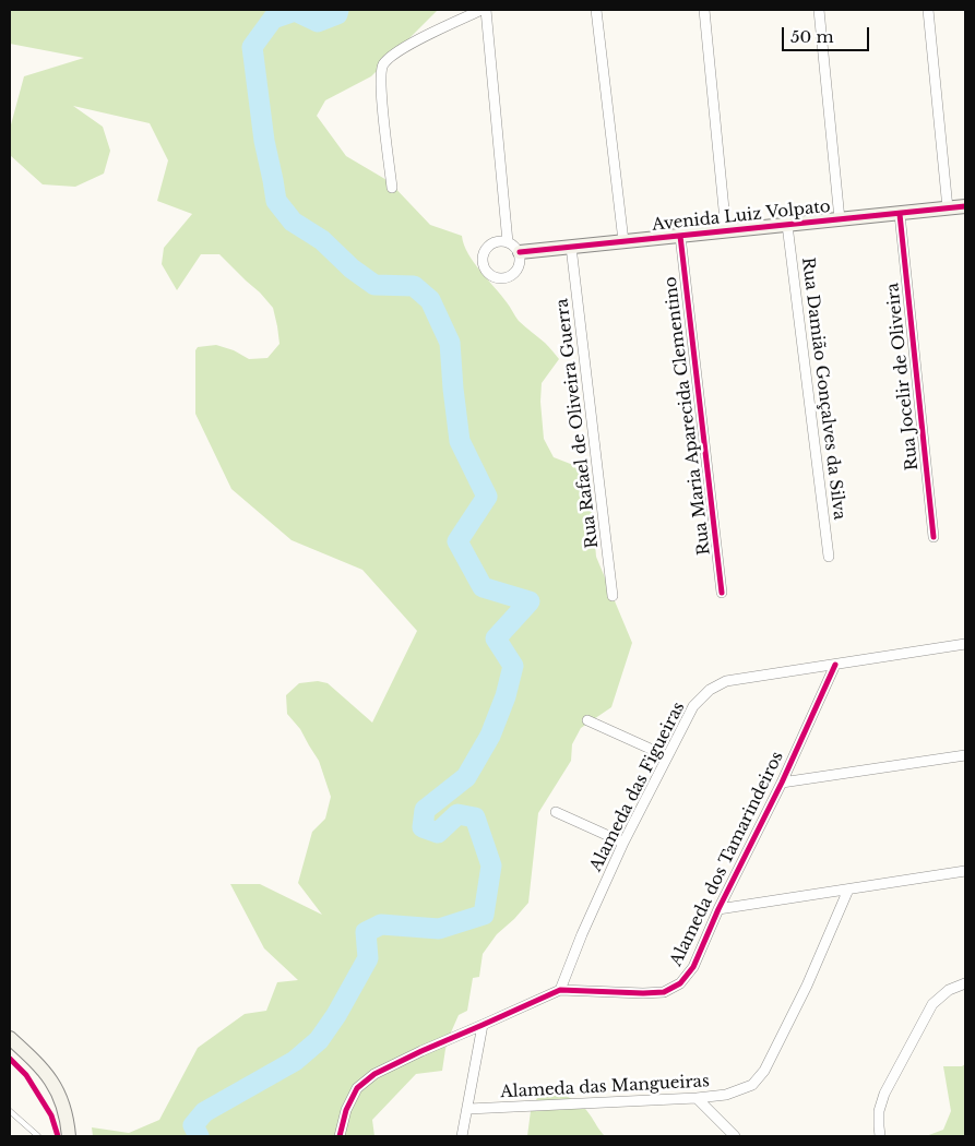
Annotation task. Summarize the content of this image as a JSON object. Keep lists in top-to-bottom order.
{
  "streets": {
    "street": [
      "Avenida Luiz Volpato",
      "Rua Jocelir de Oliveira",
      "Rua Damião Gonçalves da Silva",
      "Rua Maria Aparecida Clementino",
      "Rua Rafael de Oliveira Guerra",
      "Alameda das Figueiras",
      "Alameda dos Tamarindeiros",
      "Alameda das Mangueiras"
    ]
  },
  "crossings": [
    ["Avenida Luiz Volpato", "Rua Jocelir de Oliveira"],
    ["Avenida Luiz Volpato", "Rua Damião Gonçalves da Silva"],
    ["Avenida Luiz Volpato", "Rua Maria Aparecida Clementino"],
    ["Avenida Luiz Volpato", "Rua Rafael de Oliveira Guerra"],
    ["Alameda das Figueiras", "Alameda dos Tamarindeiros"]
  ],
  "scale_bar": "50 m"
}
